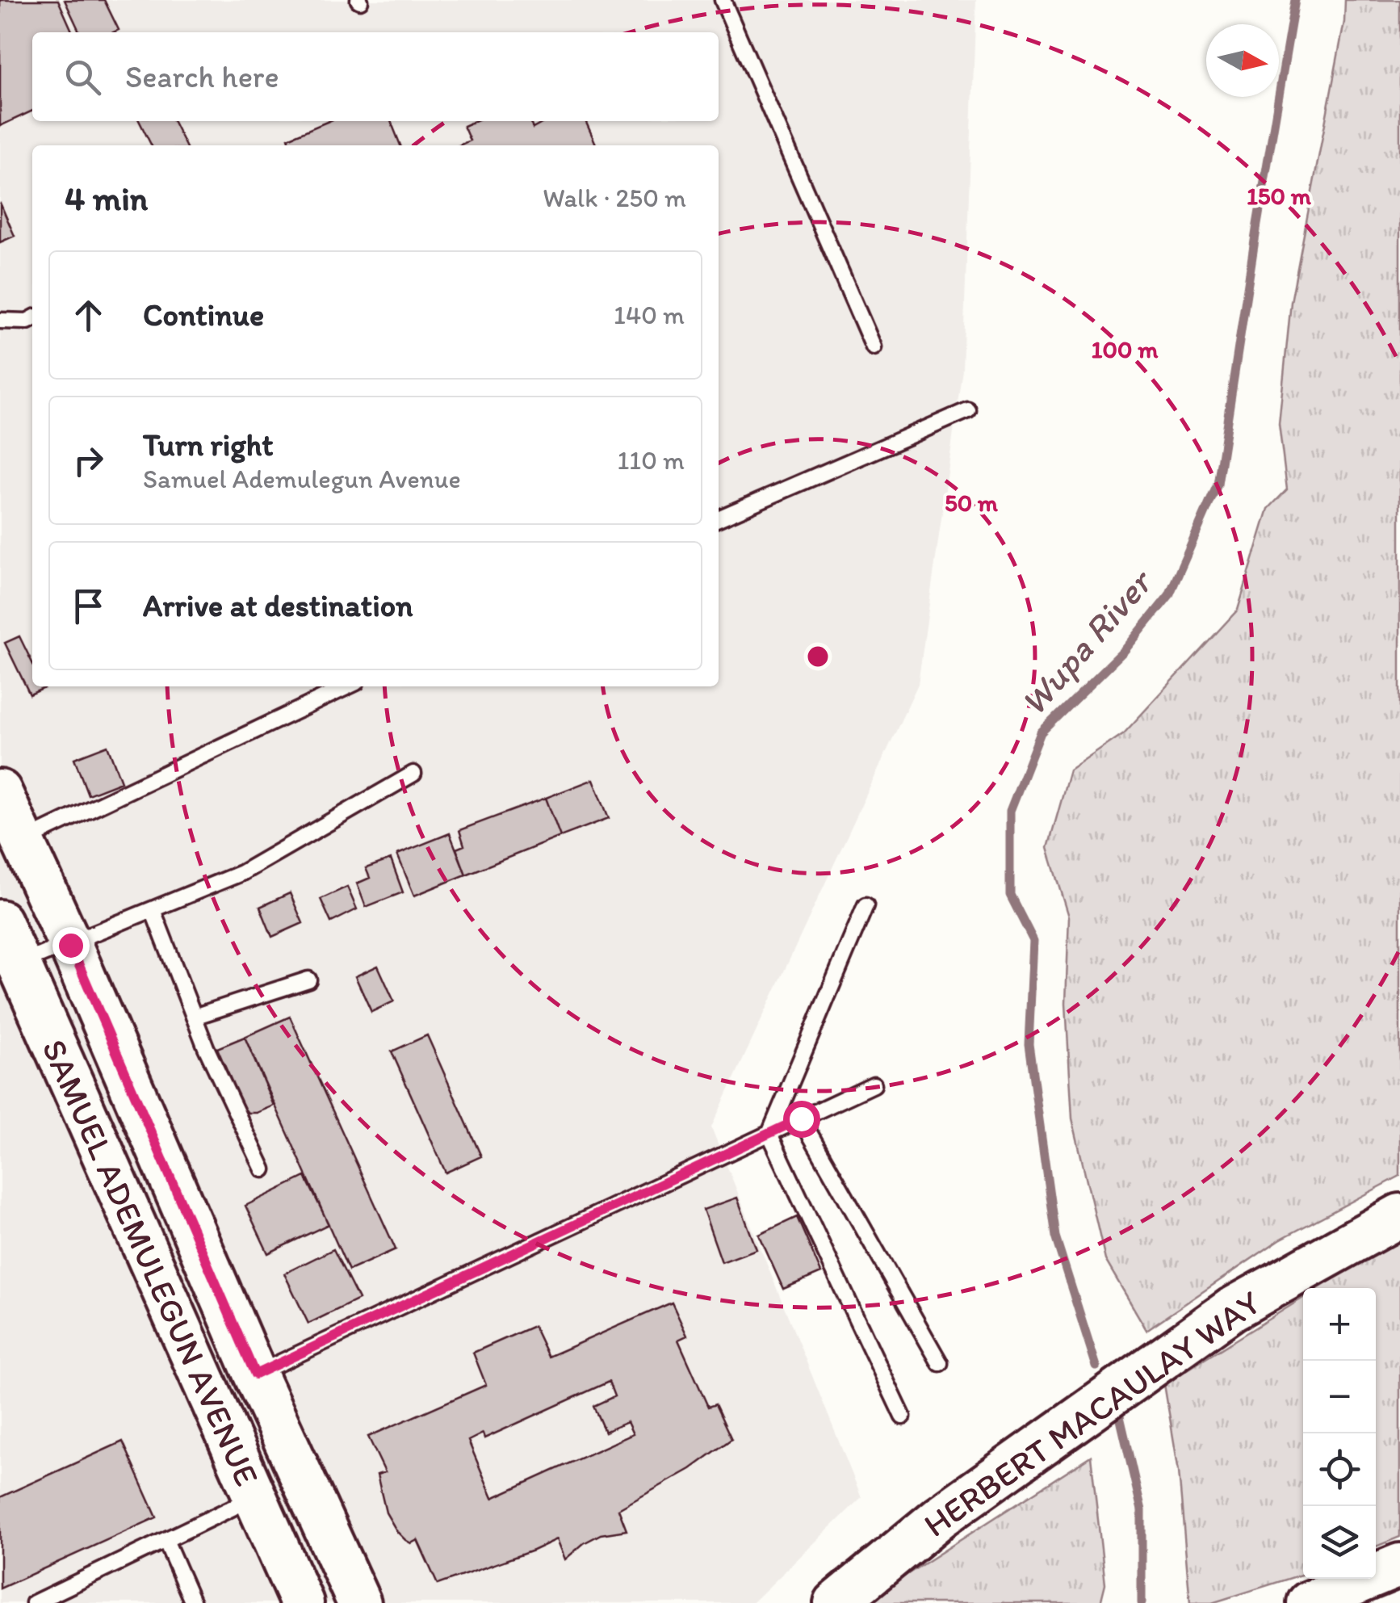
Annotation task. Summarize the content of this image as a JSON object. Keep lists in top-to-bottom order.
{
  "streets": {
    "main road": ["SAMUEL ADEMULEGUN AVENUE", "HERBERT MACAULAY WAY"]
  },
  "water": ["Wupa River"],
  "north": "right",
  "page": {
    "search": "Search here",
    "heading": ["4 min", "Walk · 250 m"],
    "list": [
      ["Continue", "140 m"],
      ["Turn right", "Samuel Ademulegun Avenue", "110 m"],
      "Arrive at destination"
    ],
    "map_buttons": ["+", "−"]
  },
  "rings": ["150 m", "100 m", "50 m"]
}
